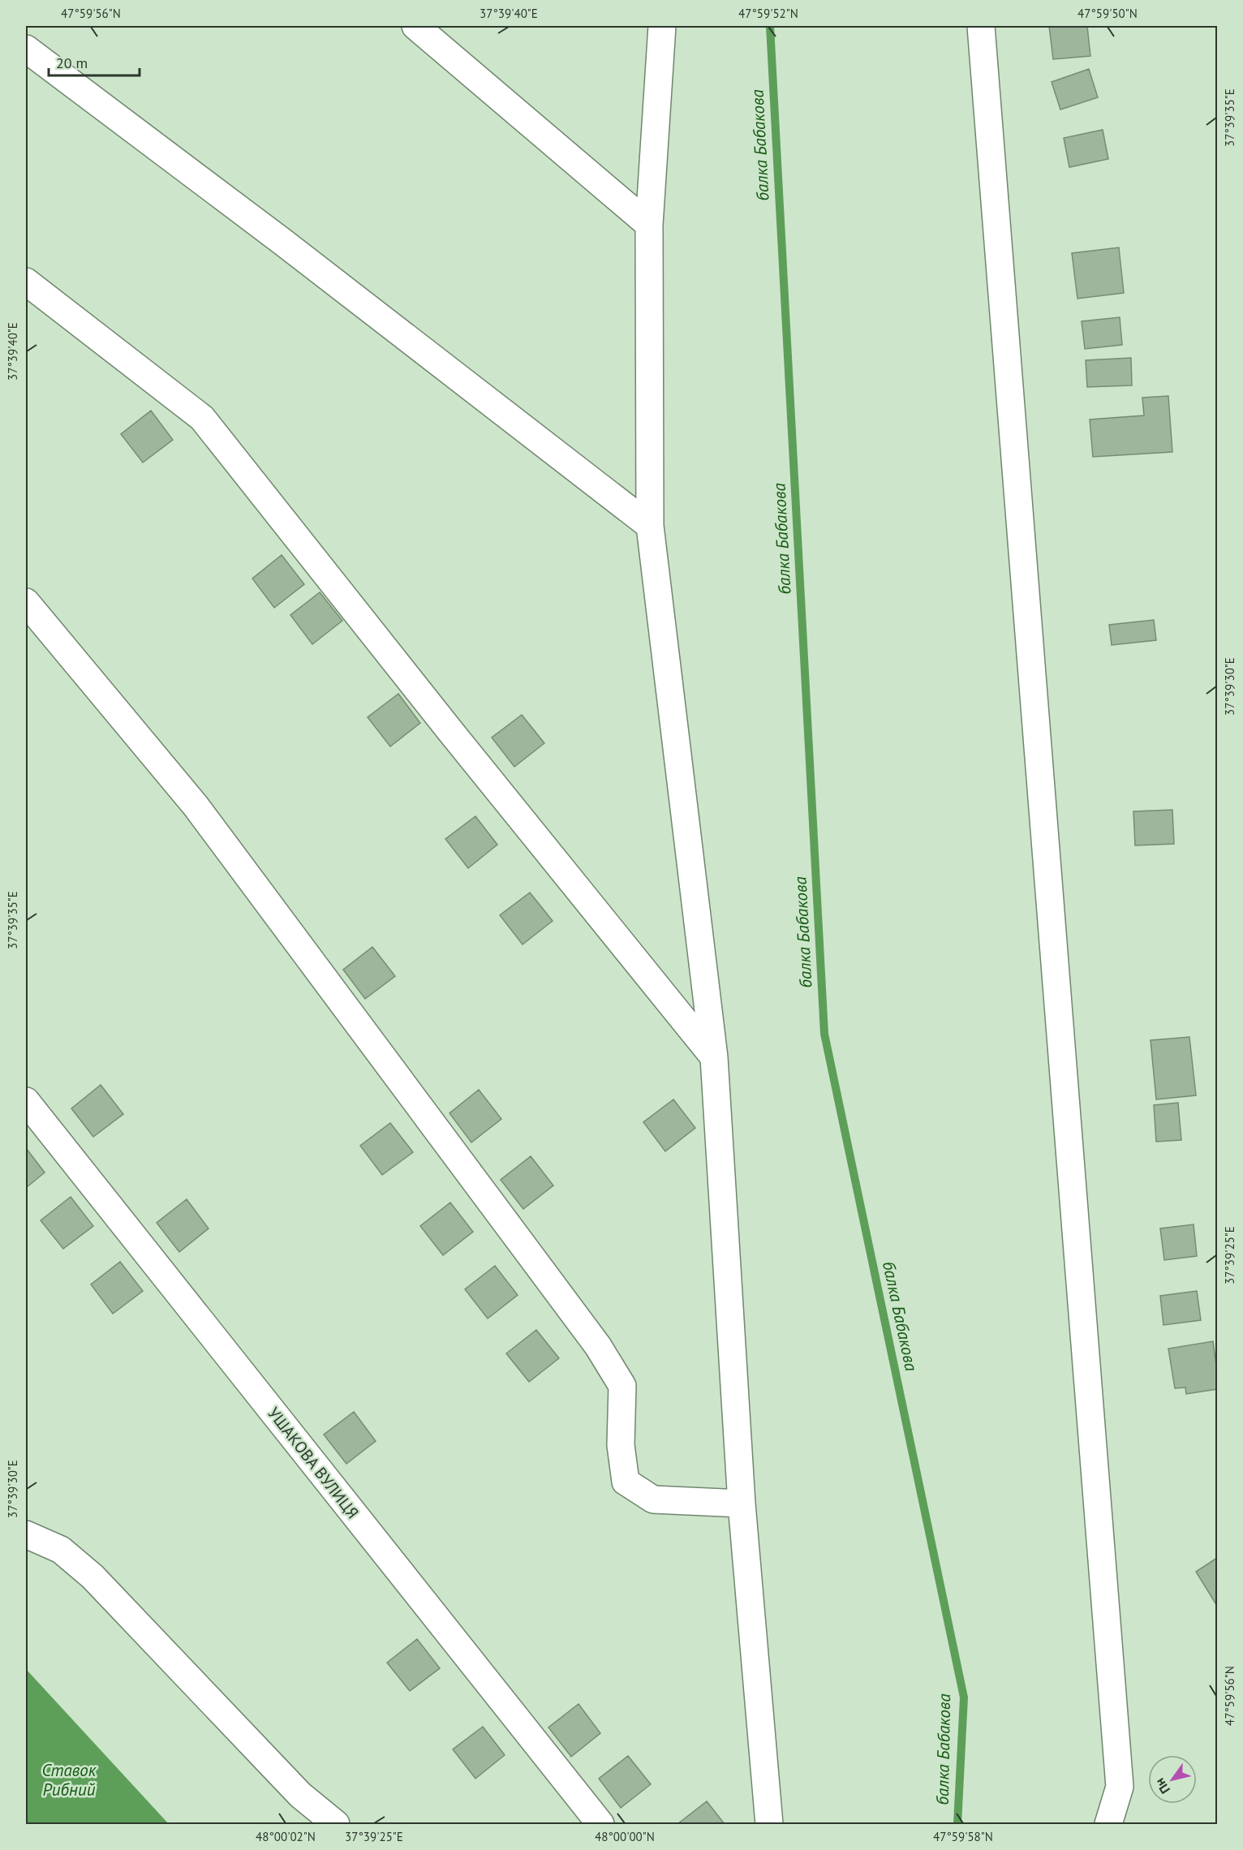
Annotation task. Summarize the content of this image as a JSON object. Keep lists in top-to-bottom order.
{
  "streets": {
    "street": ["УШАКОВА ВУЛИЦЯ"]
  },
  "water": ["балка Бабакова", "Ставок Рибний"],
  "scale_bar": "20 m",
  "north": "bottom left",
  "coordinates": [
    "47°59'56\"N",
    "37°39'40\"E",
    "47°59'52\"N",
    "47°59'50\"N",
    "37°39'35\"E",
    "37°39'30\"E",
    "37°39'25\"E",
    "48°00'02\"N",
    "48°00'00\"N",
    "47°59'58\"N"
  ]
}
